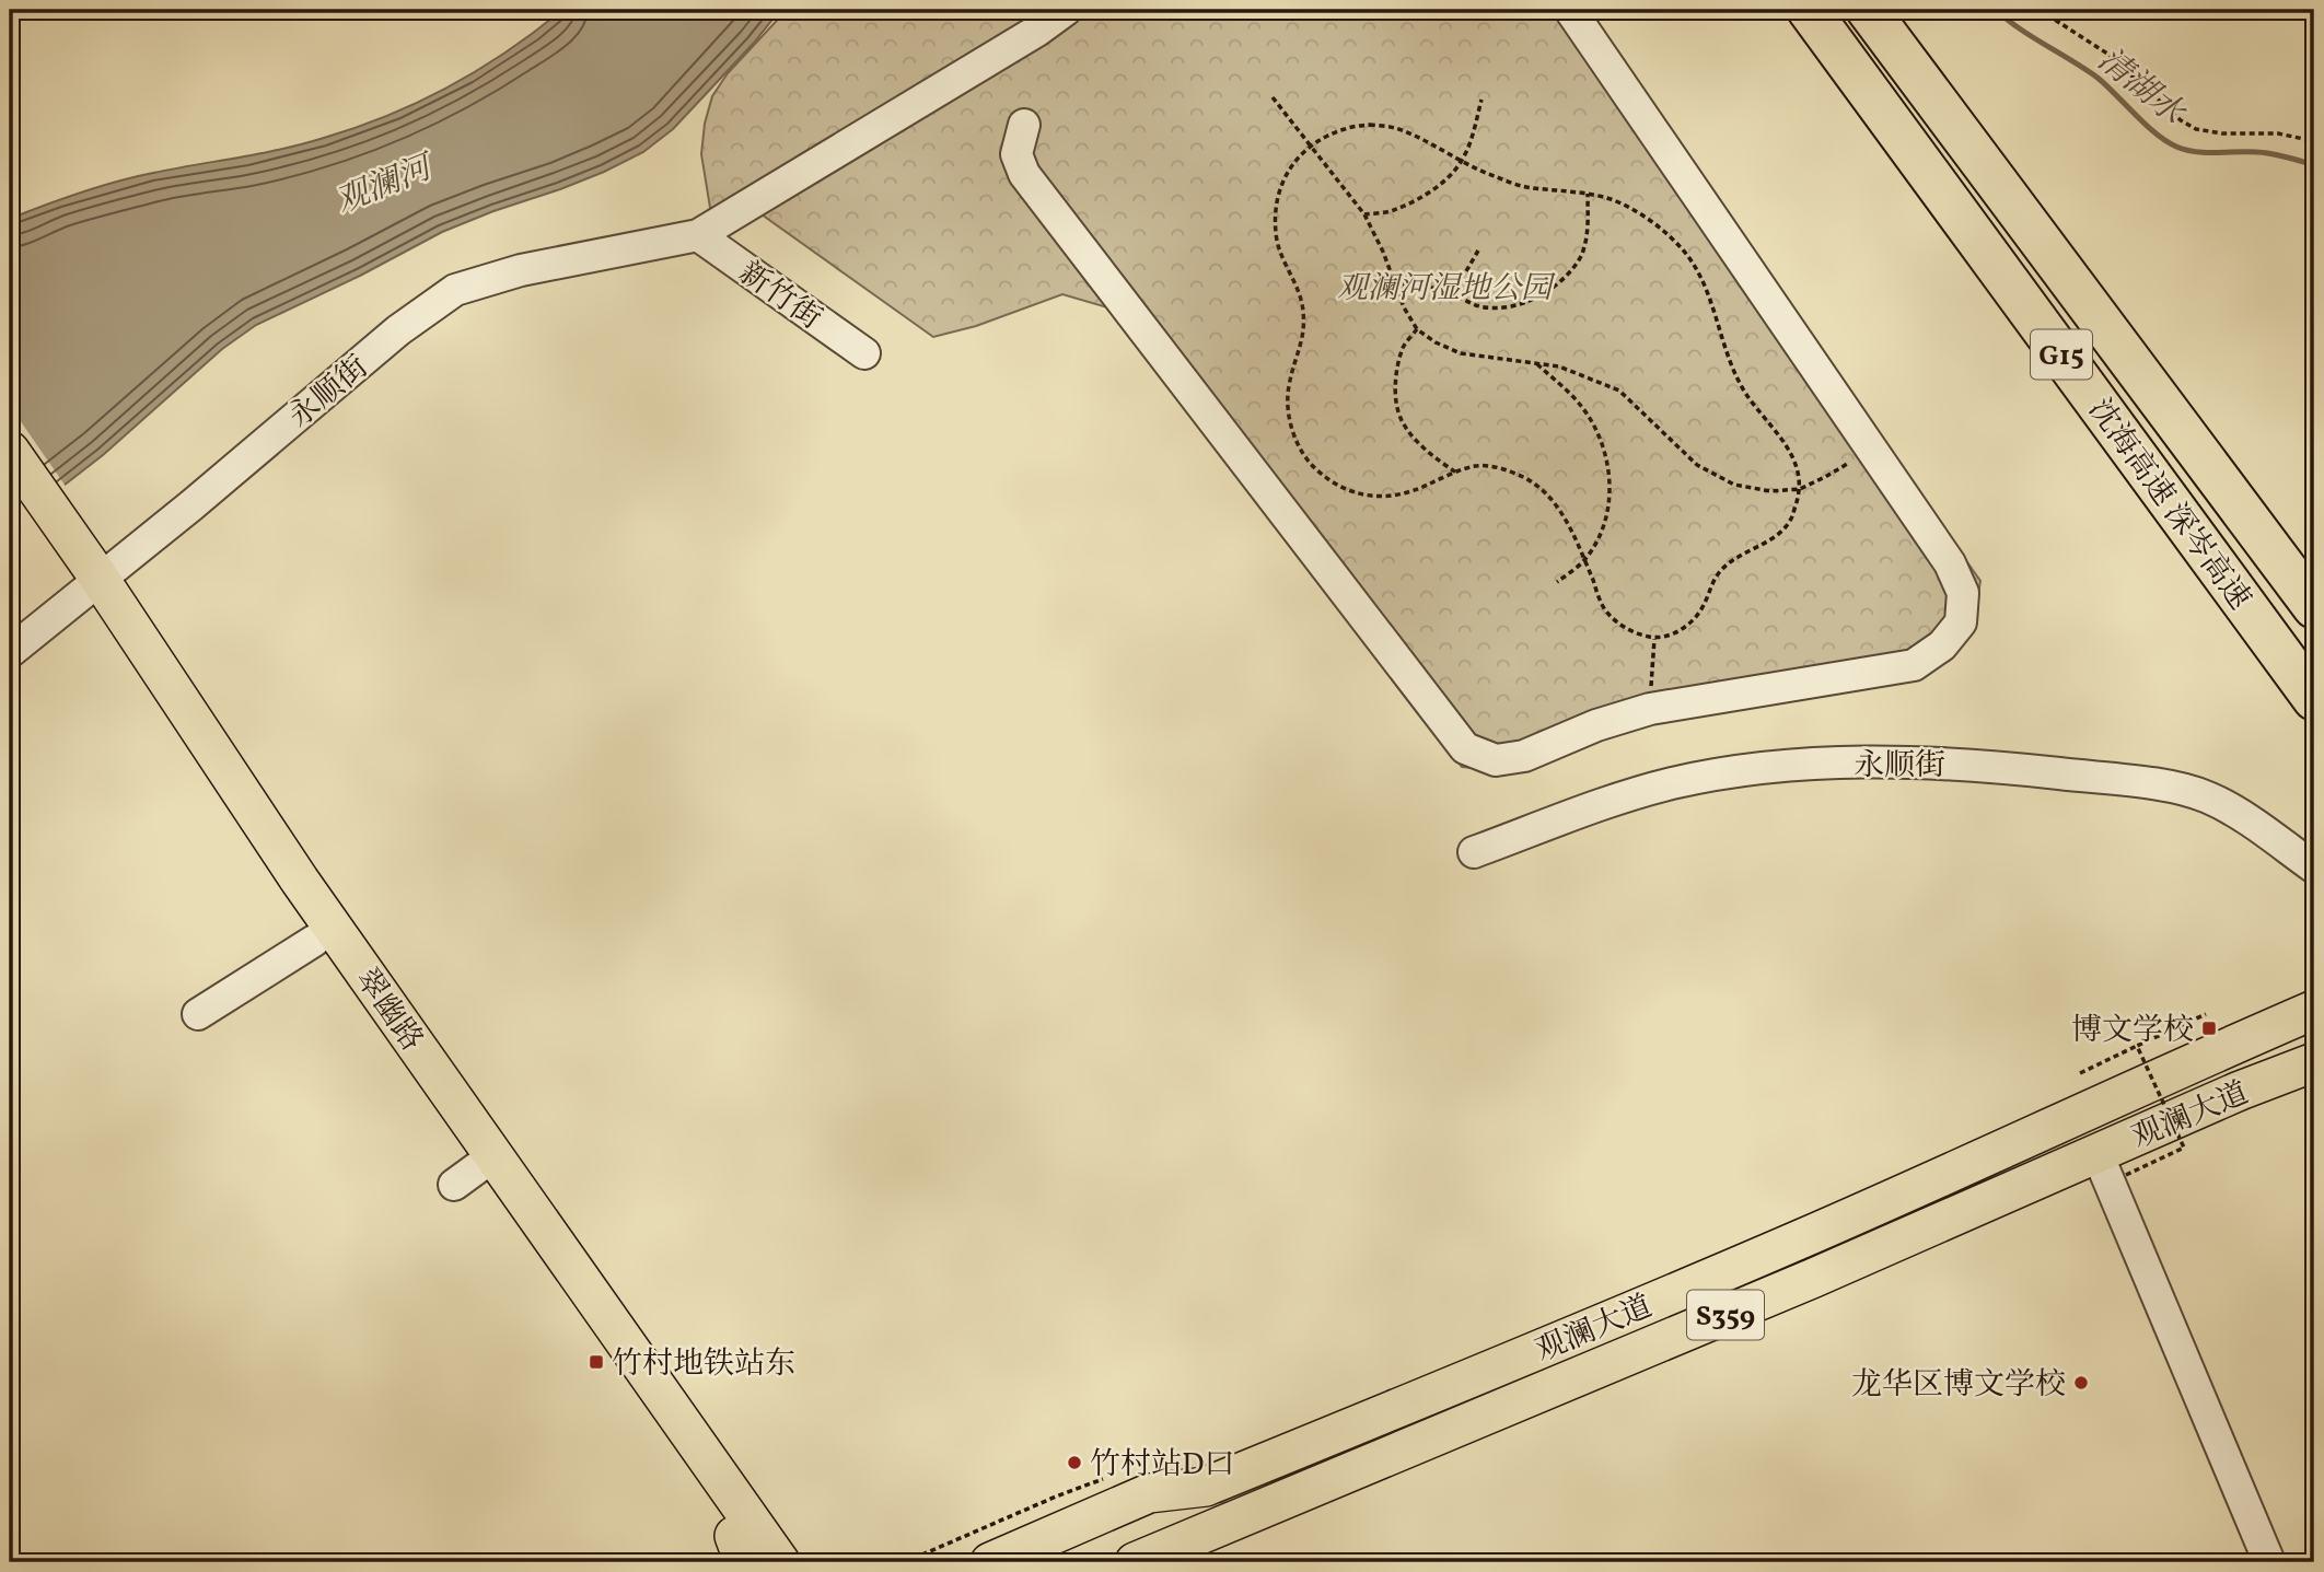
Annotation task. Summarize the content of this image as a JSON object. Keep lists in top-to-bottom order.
{
  "streets": {
    "highway": ["G15", "沈海高速 深岑高速"],
    "main road": ["翠幽路", "观澜大道", "S359"],
    "street": ["新竹街", "永顺街"]
  },
  "crossings": [
    ["新竹街", "永顺街"],
    ["永顺街", "翠幽路"]
  ],
  "water": ["清湖水", "观澜河"],
  "parks": ["观澜河湿地公园"],
  "places": {
    "transit": ["博文学校", "竹村地铁站东"],
    "other": ["龙华区博文学校", "竹村站D口"]
  }
}
